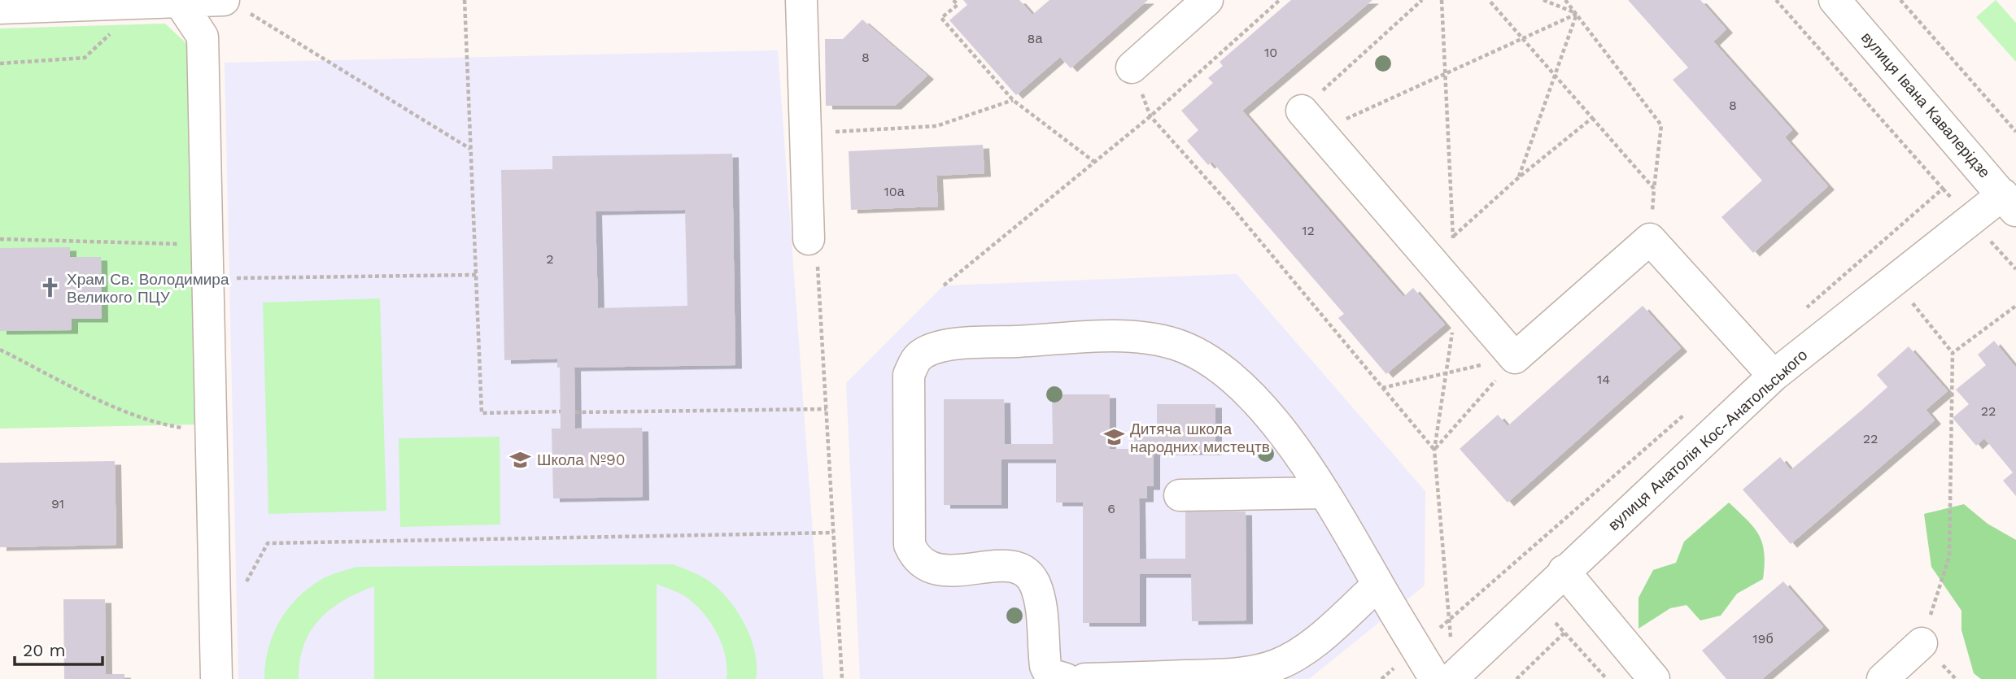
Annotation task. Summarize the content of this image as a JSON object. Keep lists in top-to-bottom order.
{
  "streets": {
    "street": ["вулиця Івана Кавалерідзе", "вулиця Анатолія Кос-Анатольського"]
  },
  "crossings": [
    ["вулиця Івана Кавалерідзе", "вулиця Анатолія Кос-Анатольського"]
  ],
  "places": {
    "church": ["Храм Св. Володимира Великого ПЦУ"],
    "school or university": ["Дитяча школа народних мистецтв", "Школа №90"]
  },
  "house_numbers": [
    "8а",
    "10",
    "8",
    "8",
    "10а",
    "12",
    "2",
    "14",
    "22",
    "22",
    "91",
    "6",
    "19б"
  ],
  "scale_bar": "20 m"
}
